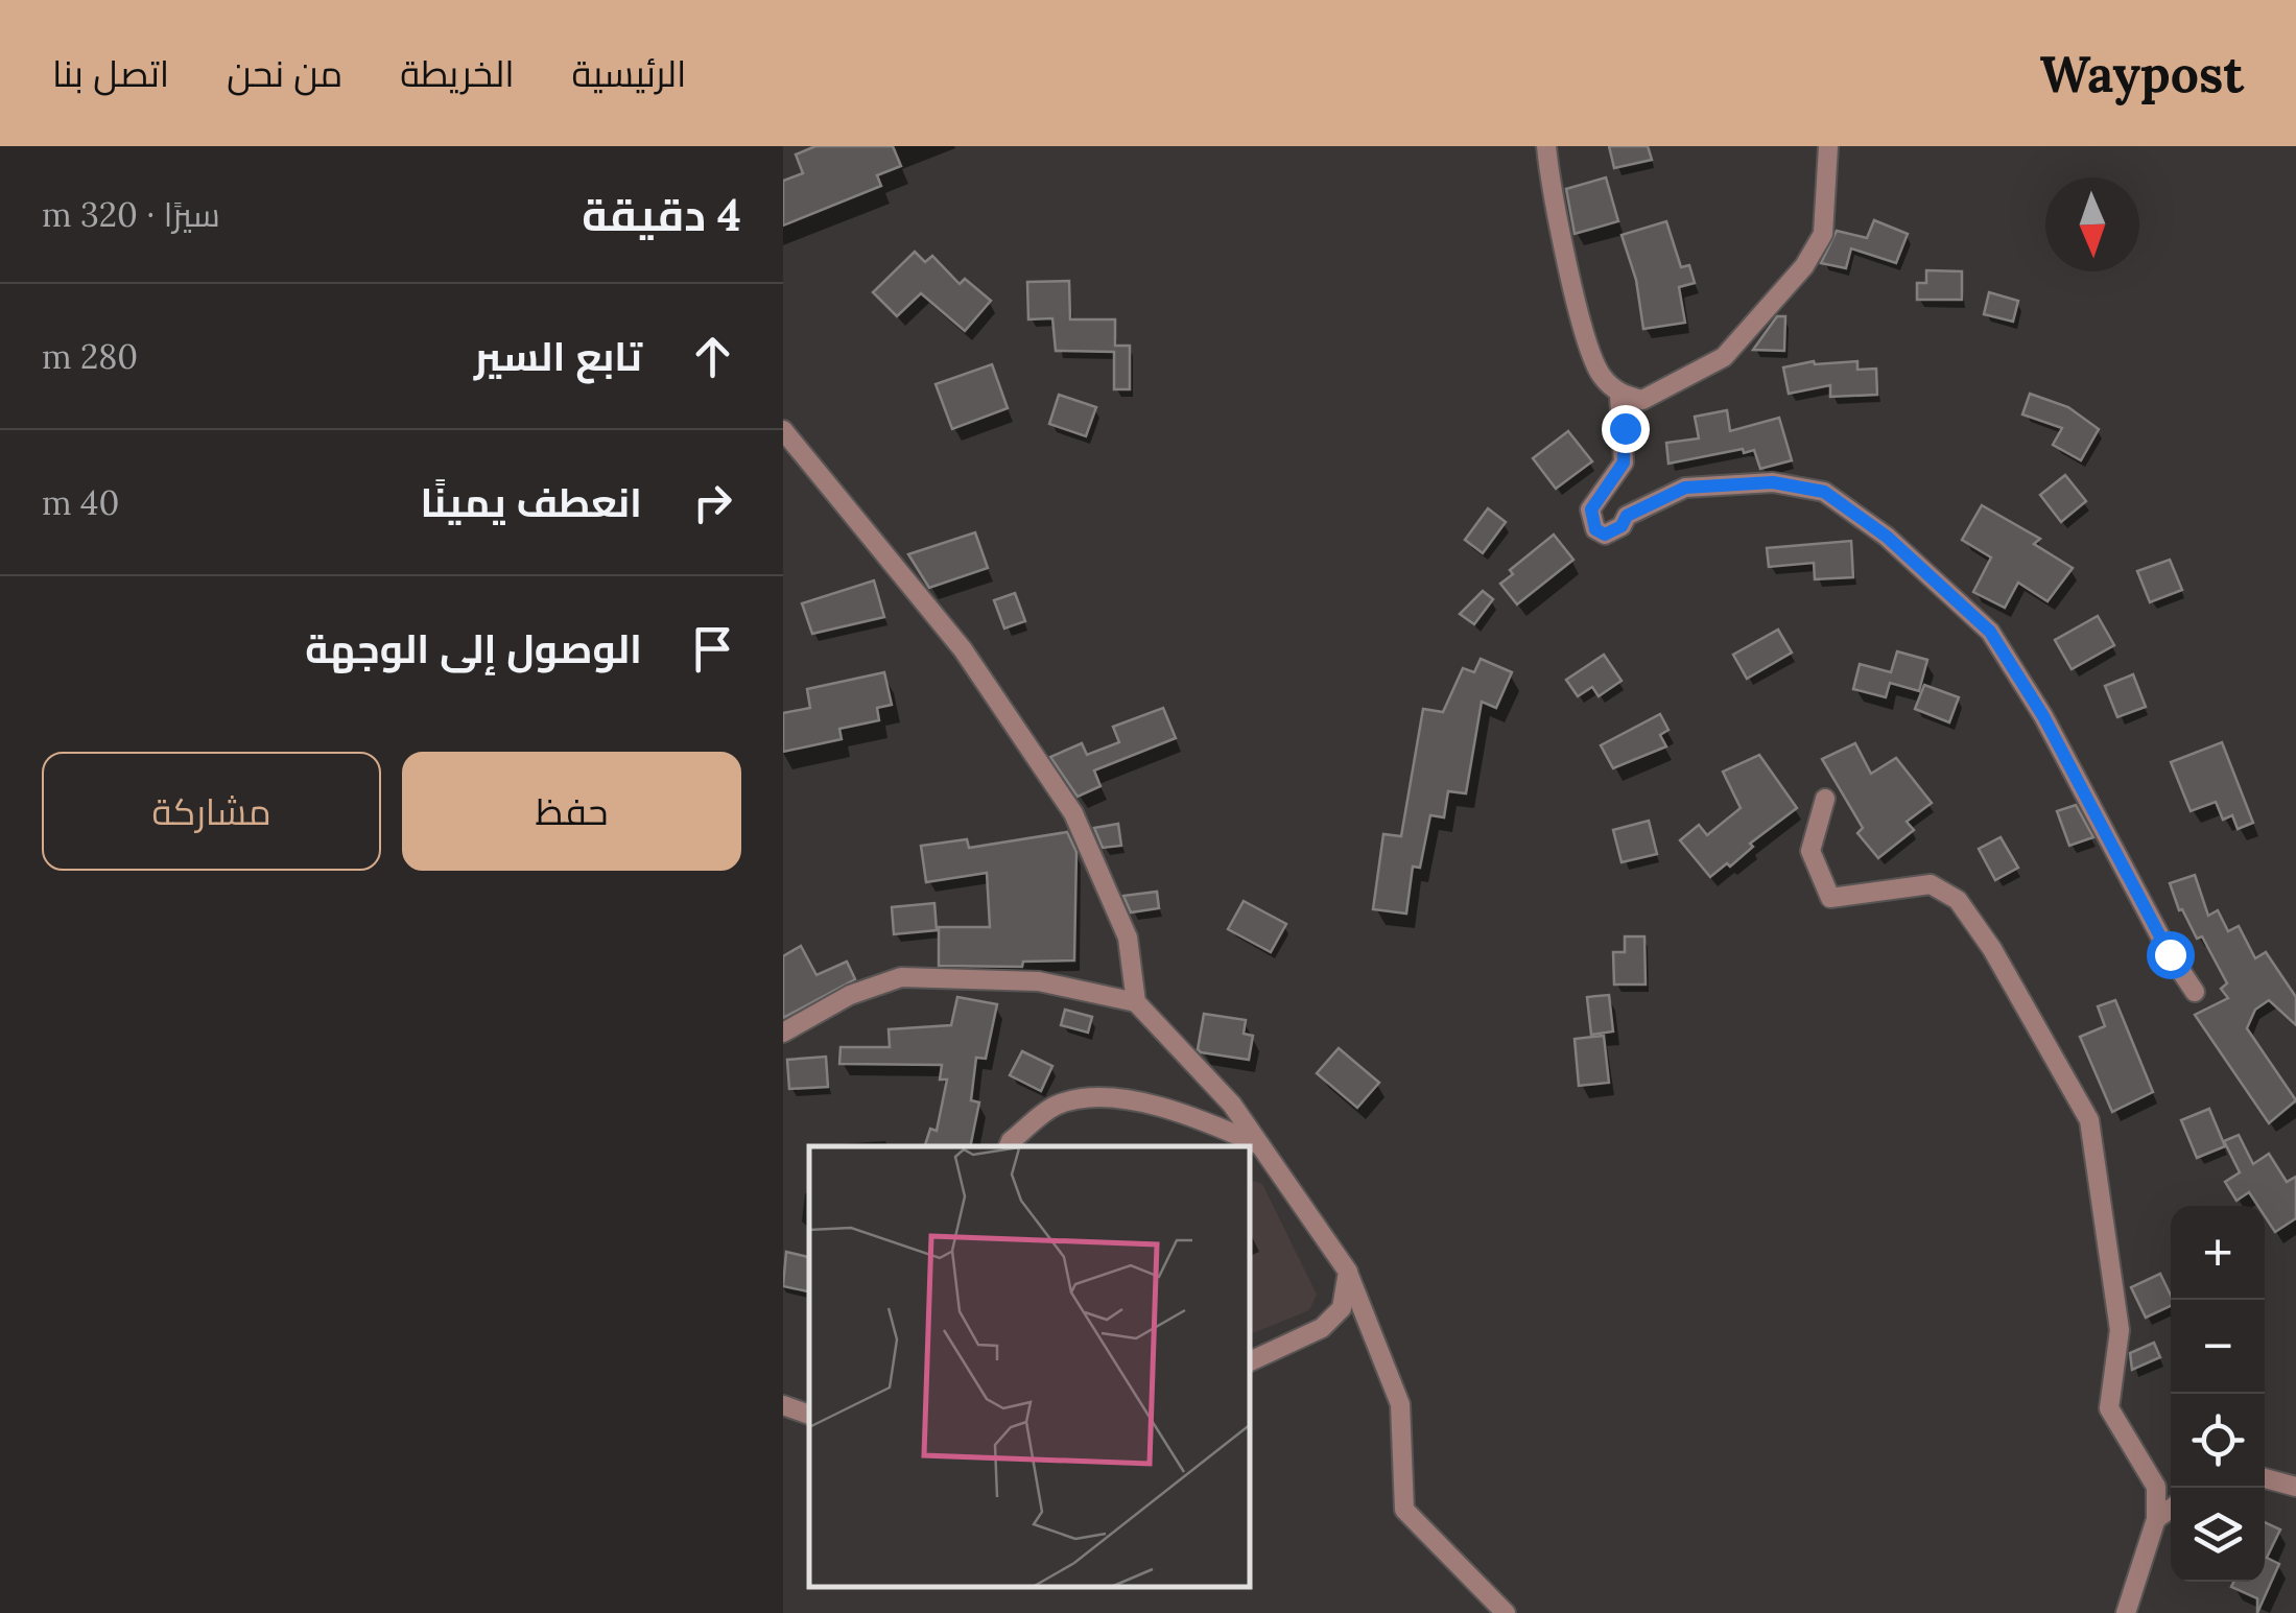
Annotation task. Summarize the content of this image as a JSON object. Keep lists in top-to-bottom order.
{
  "north": "bottom",
  "page": {
    "header": "Waypost",
    "nav": [
      "الرئيسية",
      "الخريطة",
      "من نحن",
      "اتصل بنا"
    ],
    "heading": ["4 دقيقة", "سيرًا · 320 m"],
    "list": [
      ["تابع السير", "280 m"],
      ["انعطف يمينًا", "40 m"],
      "الوصول إلى الوجهة"
    ],
    "buttons": ["حفظ", "مشاركة"],
    "map_buttons": ["+", "−"]
  }
}
